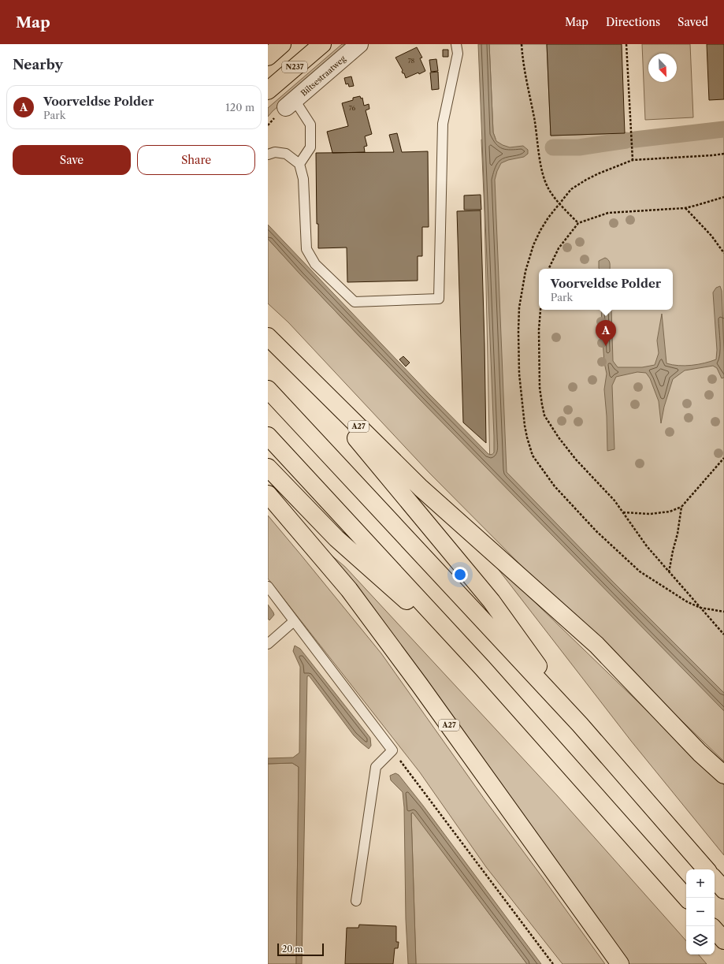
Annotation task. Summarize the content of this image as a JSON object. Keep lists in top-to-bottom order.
{
  "streets": {
    "main road": ["N237", "A27"],
    "street": ["Biltsestraatweg"]
  },
  "house_numbers": ["78", "76"],
  "scale_bar": "20 m",
  "north": "bottom right",
  "page": {
    "header": "Map",
    "nav": ["Map", "Directions", "Saved"],
    "heading": "Nearby",
    "list": [
      {
        "mark": "A",
        "name": "Voorveldse Polder",
        "note": "Park",
        "value": "120 m"
      }
    ],
    "buttons": ["Save", "Share"],
    "popup": ["Voorveldse Polder", "Park"],
    "pins": "A",
    "map_buttons": ["+", "−"],
    "scale": "20 m"
  }
}
